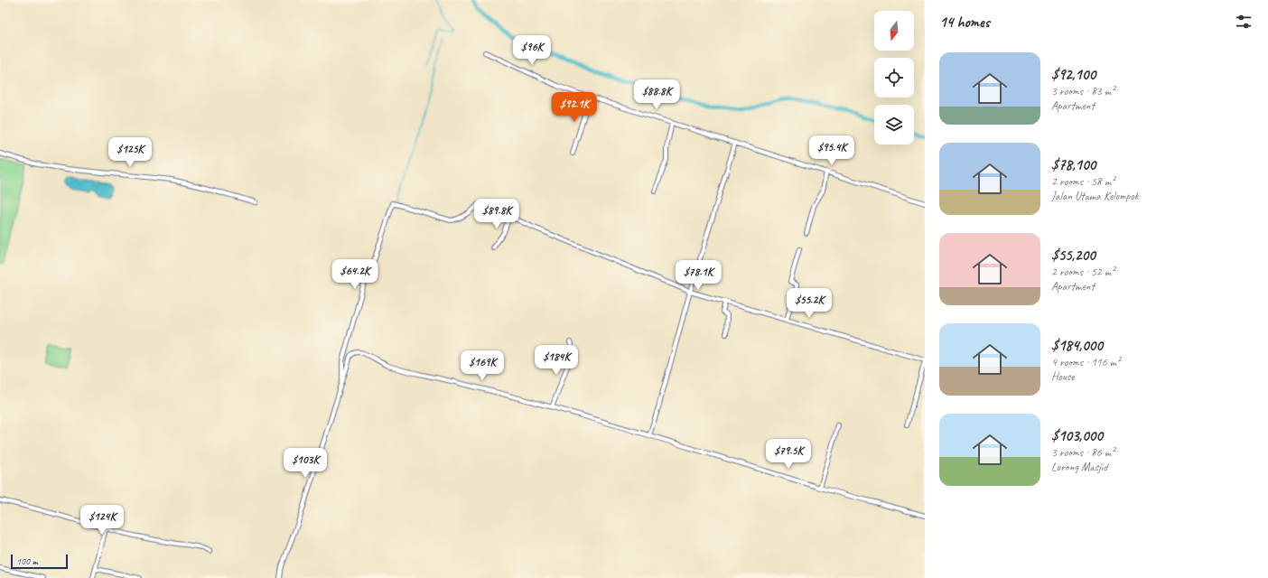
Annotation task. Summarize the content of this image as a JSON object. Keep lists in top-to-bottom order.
{
  "scale_bar": "100 m",
  "north": "bottom",
  "page": {
    "heading": "14 homes",
    "price": [
      "$96K",
      "$88.8K",
      "$92.1K",
      "$95.4K",
      "$125K",
      "$89.8K",
      "$64.2K",
      "$78.1K",
      "$55.2K",
      "$184K",
      "$169K",
      "$79.5K",
      "$103K",
      "$124K"
    ],
    "list": [
      {
        "name": "$92,100",
        "note": "3 rooms · 83 m² · Apartment"
      },
      {
        "name": "$78,100",
        "note": "2 rooms · 58 m² · Jalan Utama Kelompok"
      },
      {
        "name": "$55,200",
        "note": "2 rooms · 52 m² · Apartment"
      },
      {
        "name": "$184,000",
        "note": "4 rooms · 116 m² · House"
      },
      {
        "name": "$103,000",
        "note": "3 rooms · 86 m² · Lorong Masjid"
      }
    ],
    "scale": "100 m"
  }
}
